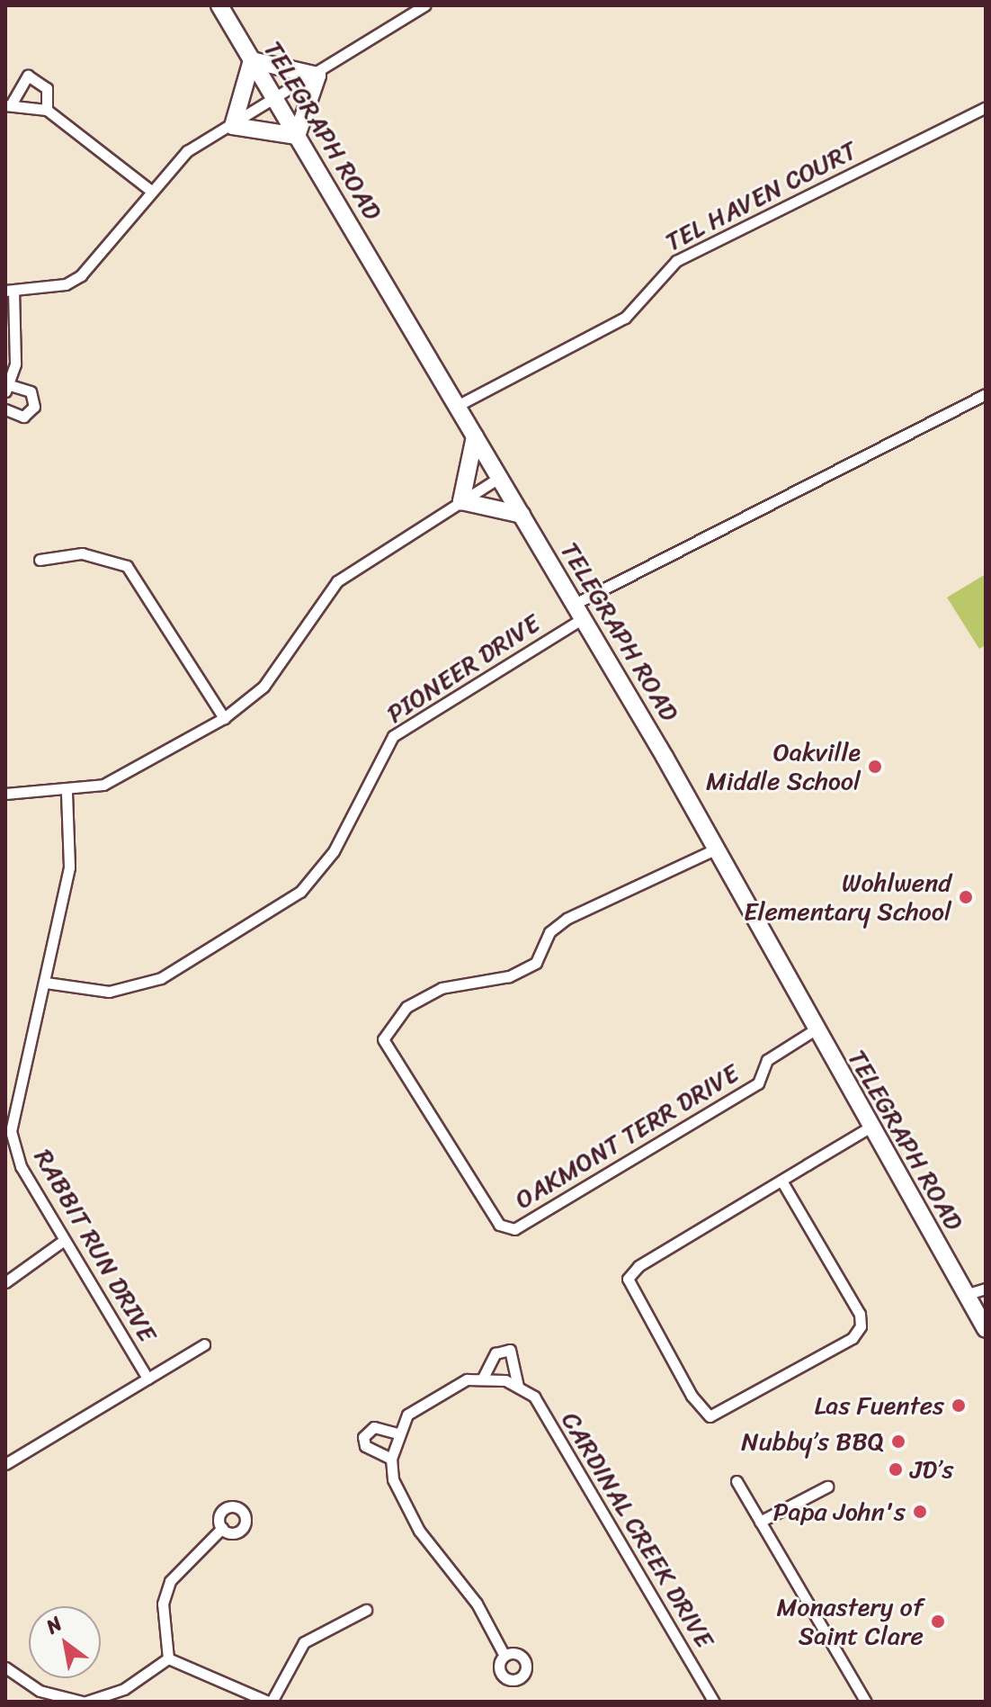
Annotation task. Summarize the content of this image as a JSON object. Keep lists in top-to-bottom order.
{
  "streets": {
    "main road": ["TELEGRAPH ROAD"],
    "street": [
      "TEL HAVEN COURT",
      "PIONEER DRIVE",
      "OAKMONT TERR DRIVE",
      "RABBIT RUN DRIVE",
      "CARDINAL CREEK DRIVE"
    ]
  },
  "crossings": [
    ["TELEGRAPH ROAD", "TEL HAVEN COURT"],
    ["TELEGRAPH ROAD", "PIONEER DRIVE"],
    ["TELEGRAPH ROAD", "OAKMONT TERR DRIVE"],
    ["PIONEER DRIVE", "RABBIT RUN DRIVE"]
  ],
  "places": [
    "Oakville Middle School",
    "Wohlwend Elementary School",
    "Las Fuentes",
    "Nubby’s BBQ",
    "JD’s",
    "Papa John's",
    "Monastery of Saint Clare"
  ],
  "north": "top left"
}
